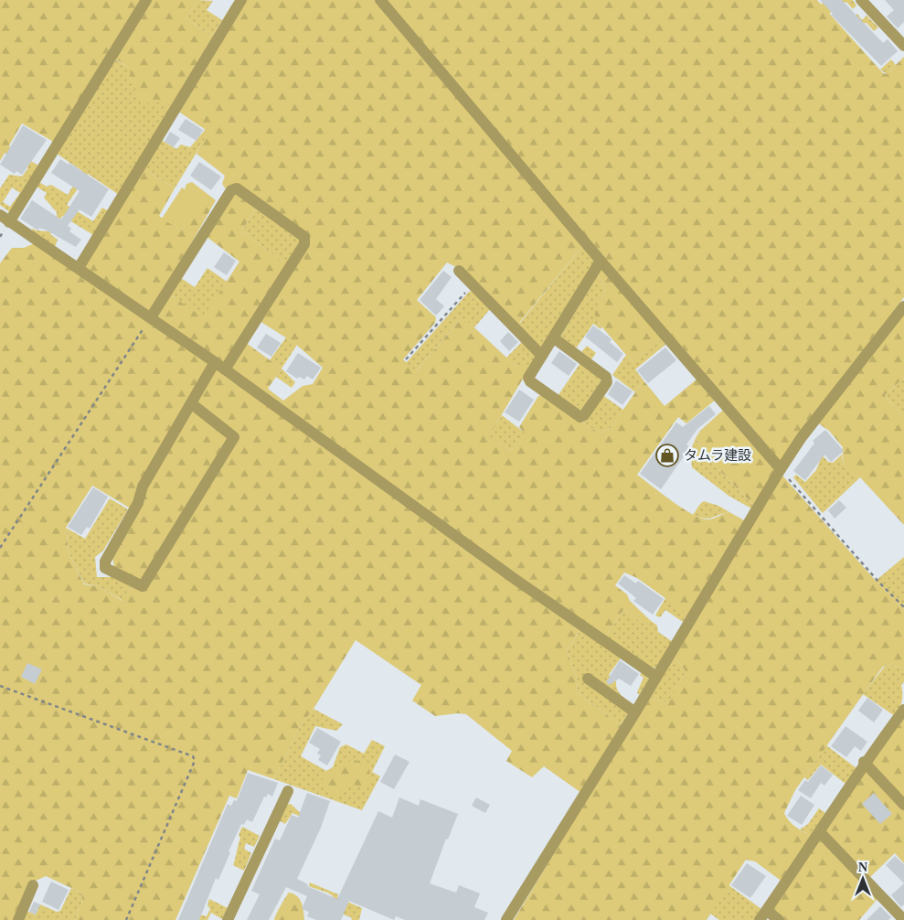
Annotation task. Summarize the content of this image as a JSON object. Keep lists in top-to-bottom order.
{
  "places": {
    "shop": ["タムラ建設"]
  },
  "north": "top"
}
